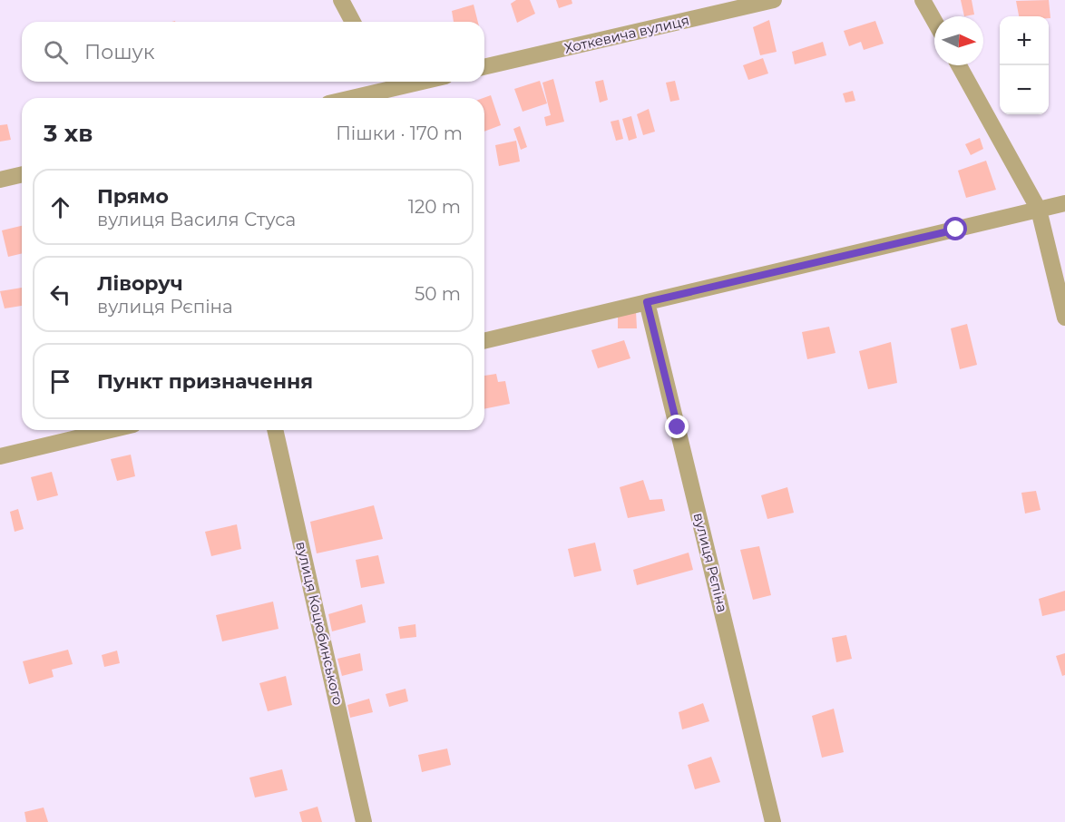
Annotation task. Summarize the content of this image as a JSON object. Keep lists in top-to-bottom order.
{
  "streets": {
    "street": ["Хоткевича вулиця", "вулиця Рєпіна", "вулиця Коцюбинського"]
  },
  "north": "right",
  "page": {
    "map_buttons": ["+", "−"],
    "search": "Пошук",
    "heading": ["3 хв", "Пішки · 170 m"],
    "list": [
      ["Прямо", "вулиця Василя Стуса", "120 m"],
      ["Ліворуч", "вулиця Рєпіна", "50 m"],
      "Пункт призначення"
    ]
  }
}
